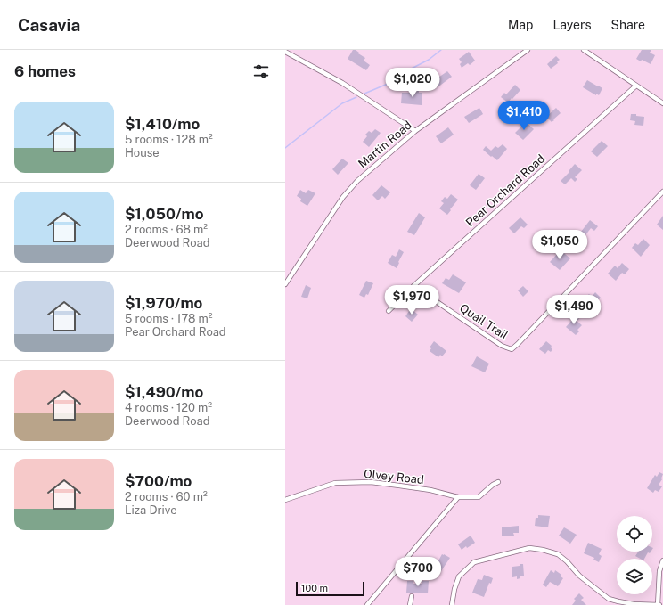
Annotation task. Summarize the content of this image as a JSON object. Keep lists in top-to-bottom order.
{
  "streets": {
    "street": [
      "Martin Road",
      "Pear Orchard Road",
      "Quail Trail",
      "Olvey Road"
    ]
  },
  "crossings": [
    ["Pear Orchard Road", "Quail Trail"]
  ],
  "scale_bar": "100 m",
  "page": {
    "header": "Casavia",
    "nav": ["Map", "Layers", "Share"],
    "heading": "6 homes",
    "price": [
      "$1,020",
      "$1,410",
      "$1,050",
      "$1,970",
      "$1,490",
      "$700"
    ],
    "list": [
      {
        "name": "$1,410/mo",
        "note": "5 rooms · 128 m² · House"
      },
      {
        "name": "$1,050/mo",
        "note": "2 rooms · 68 m² · Deerwood Road"
      },
      {
        "name": "$1,970/mo",
        "note": "5 rooms · 178 m² · Pear Orchard Road"
      },
      {
        "name": "$1,490/mo",
        "note": "4 rooms · 120 m² · Deerwood Road"
      },
      {
        "name": "$700/mo",
        "note": "2 rooms · 60 m² · Liza Drive"
      }
    ],
    "scale": "100 m"
  }
}
